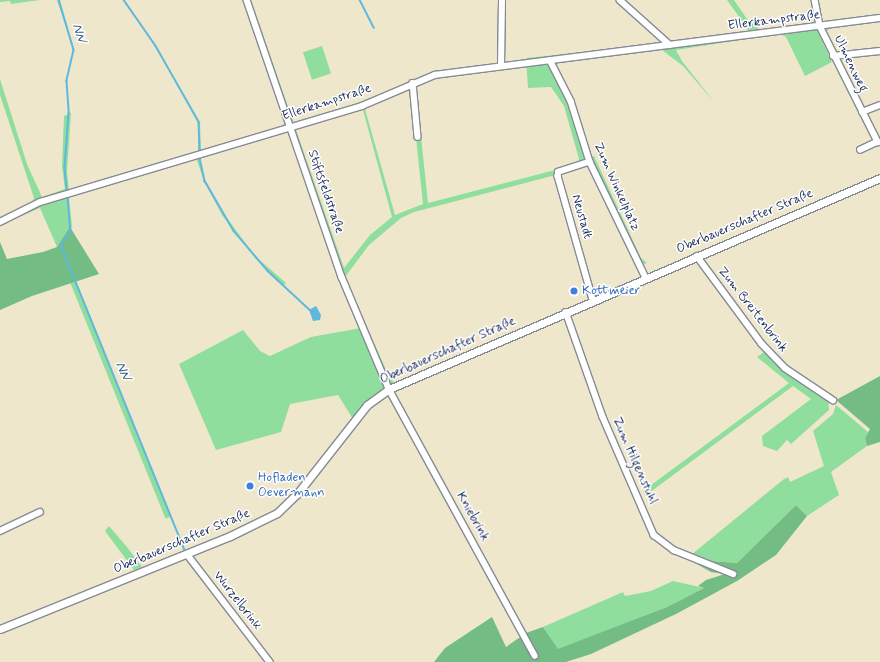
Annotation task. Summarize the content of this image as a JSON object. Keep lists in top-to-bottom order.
{
  "streets": {
    "main road": ["Oberbauerschafter Straße"],
    "street": [
      "Ellerkampstraße",
      "Ulmenweg",
      "Zum Winkelplatz",
      "Stiftsfeldstraße",
      "Neustadt",
      "Zum Breitenbrink",
      "Zum Hilgenstuhl",
      "Kniebrink",
      "Wurzelbrink"
    ]
  },
  "crossings": [
    ["Ellerkampstraße", "Ulmenweg"],
    ["Ellerkampstraße", "Zum Winkelplatz"],
    ["Ellerkampstraße", "Stiftsfeldstraße"],
    ["Zum Winkelplatz", "Neustadt"],
    ["Zum Winkelplatz", "Oberbauerschafter Straße"],
    ["Stiftsfeldstraße", "Oberbauerschafter Straße"],
    ["Stiftsfeldstraße", "Kniebrink"],
    ["Neustadt", "Oberbauerschafter Straße"],
    ["Oberbauerschafter Straße", "Zum Breitenbrink"],
    ["Oberbauerschafter Straße", "Zum Hilgenstuhl"],
    ["Oberbauerschafter Straße", "Kniebrink"],
    ["Oberbauerschafter Straße", "Wurzelbrink"]
  ],
  "water": ["NN"],
  "places": ["Kottmeier", "Hofladen Oevermann"]
}
